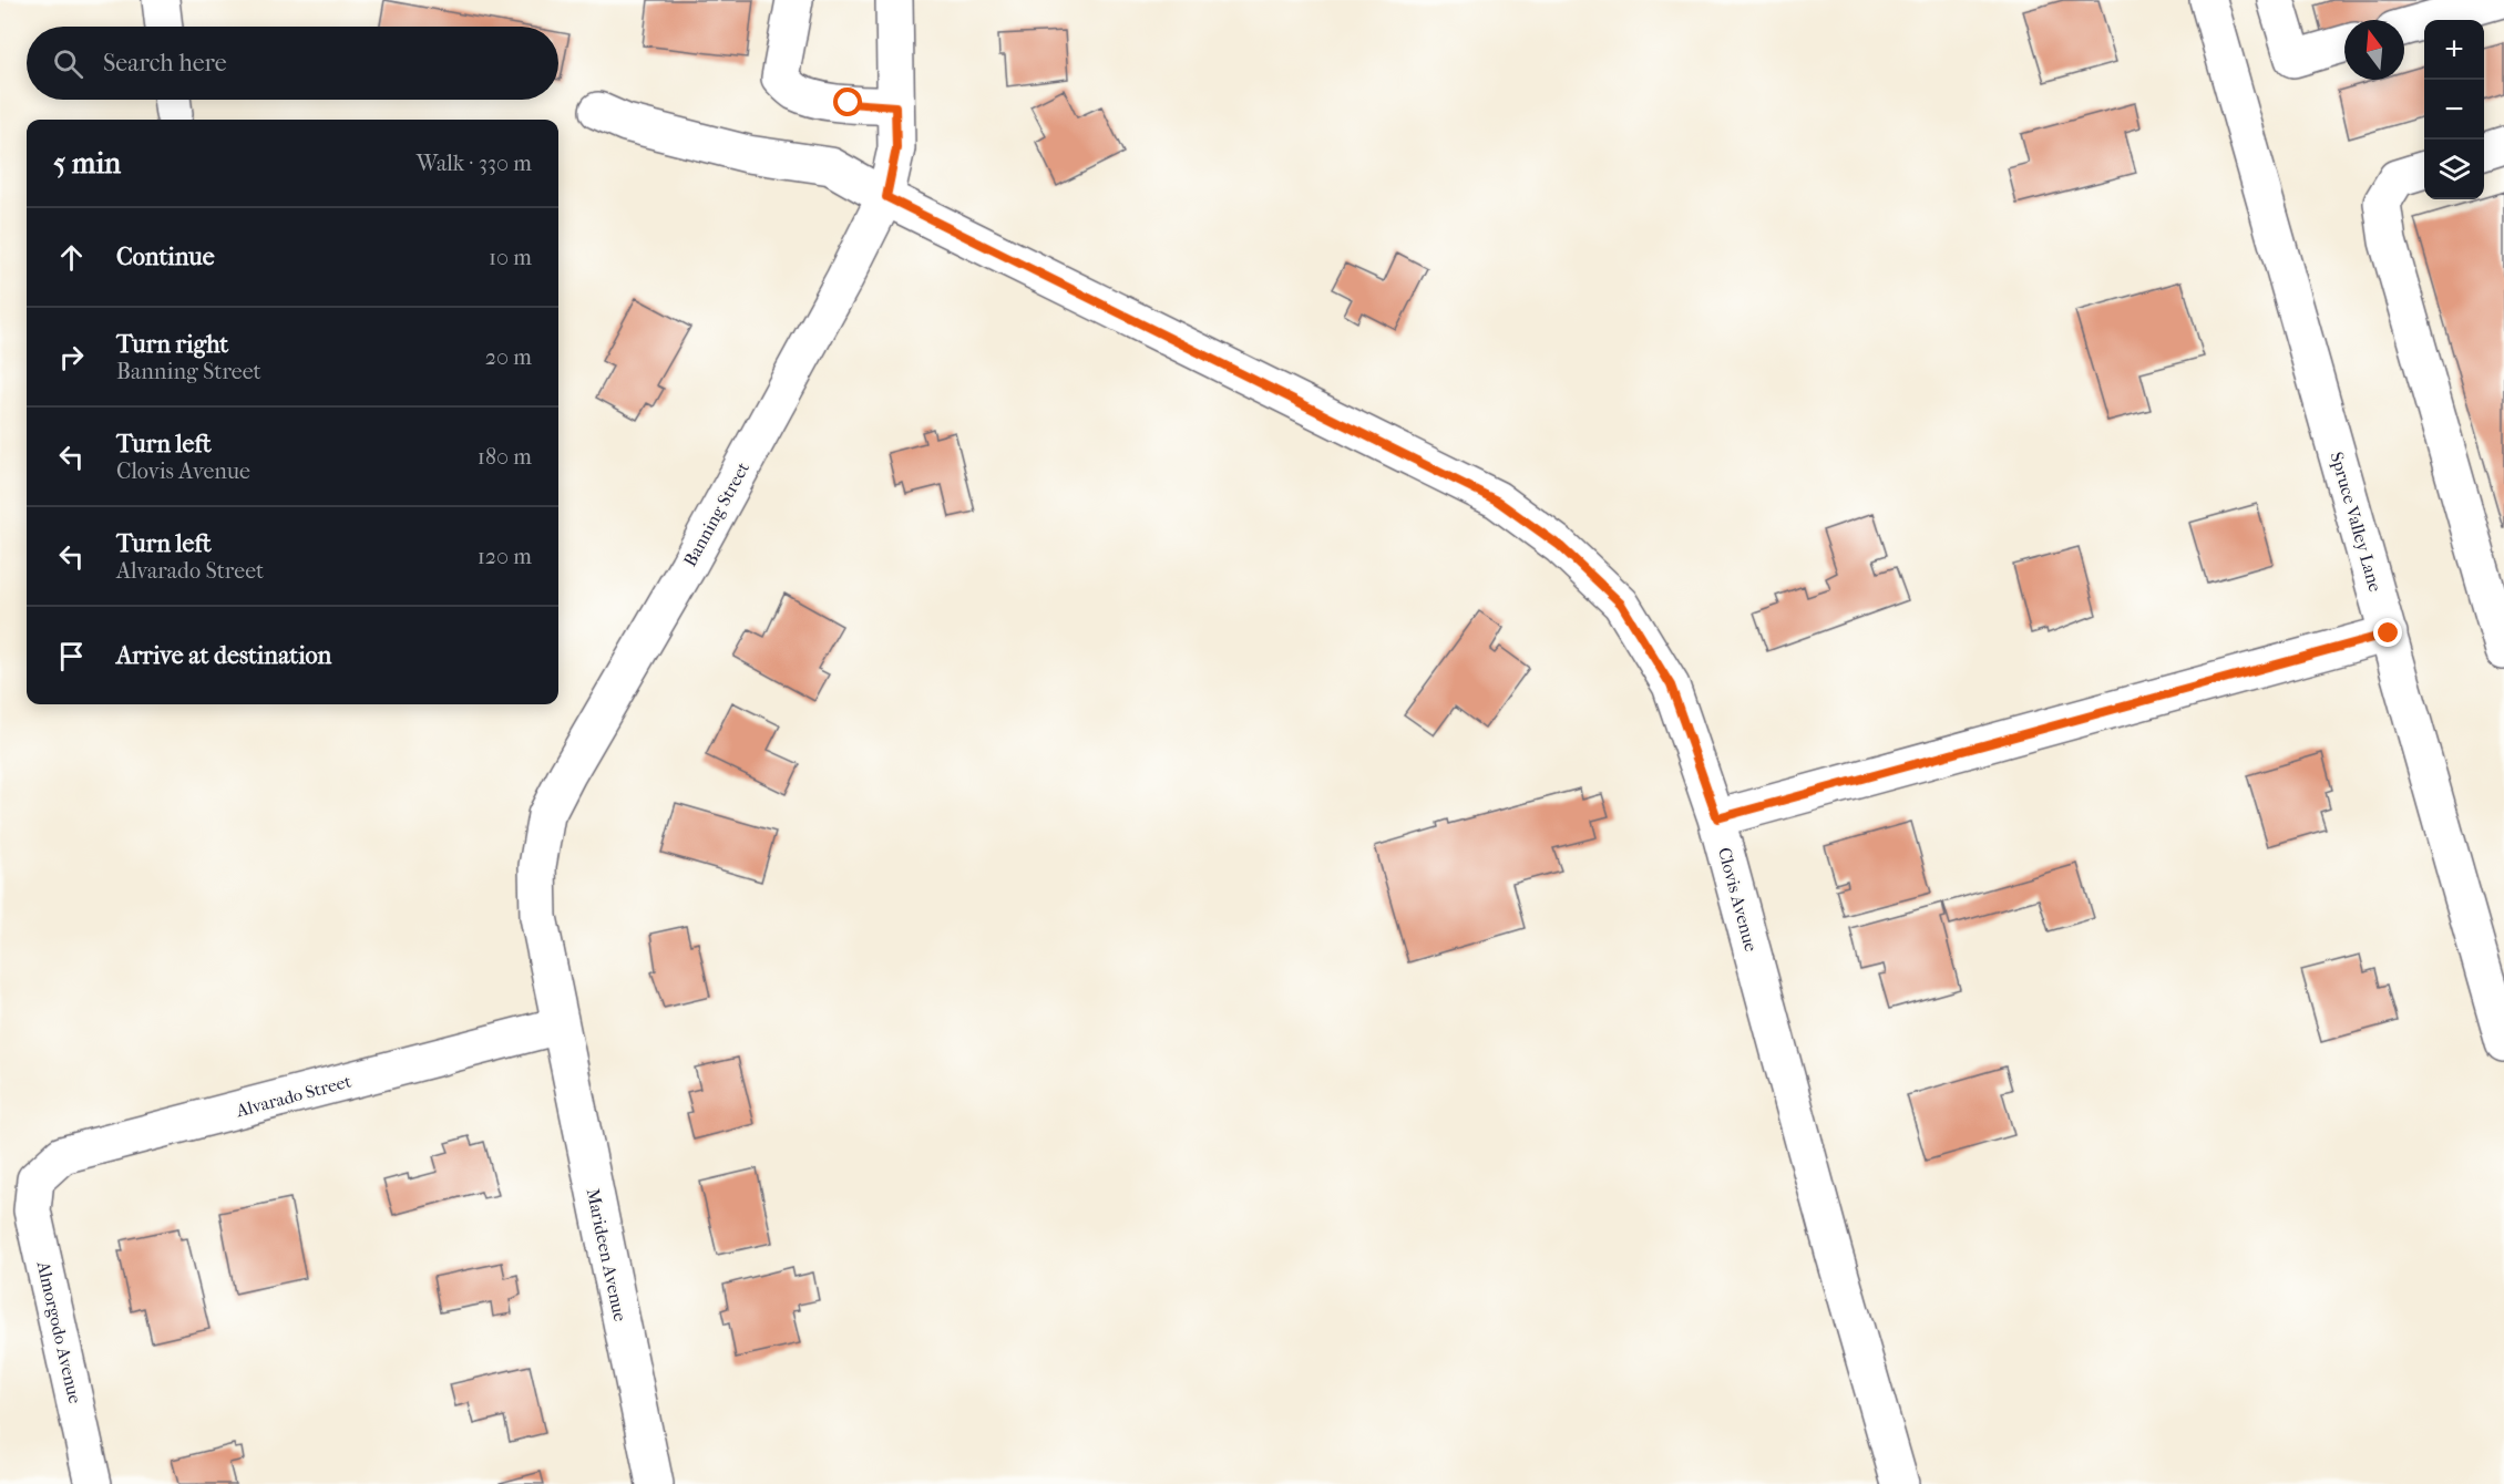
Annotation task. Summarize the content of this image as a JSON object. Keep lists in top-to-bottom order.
{
  "streets": {
    "street": [
      "Banning Street",
      "Spruce Valley Lane",
      "Clovis Avenue",
      "Alvarado Street",
      "Marideen Avenue",
      "Almorgodo Avenue"
    ]
  },
  "crossings": [
    ["Banning Street", "Clovis Avenue"],
    ["Banning Street", "Alvarado Street"],
    ["Banning Street", "Marideen Avenue"],
    ["Alvarado Street", "Marideen Avenue"],
    ["Alvarado Street", "Almorgodo Avenue"]
  ],
  "north": "top",
  "page": {
    "map_buttons": ["+", "−"],
    "search": "Search here",
    "heading": ["5 min", "Walk · 330 m"],
    "list": [
      ["Continue", "10 m"],
      ["Turn right", "Banning Street", "20 m"],
      ["Turn left", "Clovis Avenue", "180 m"],
      ["Turn left", "Alvarado Street", "120 m"],
      "Arrive at destination"
    ]
  }
}
